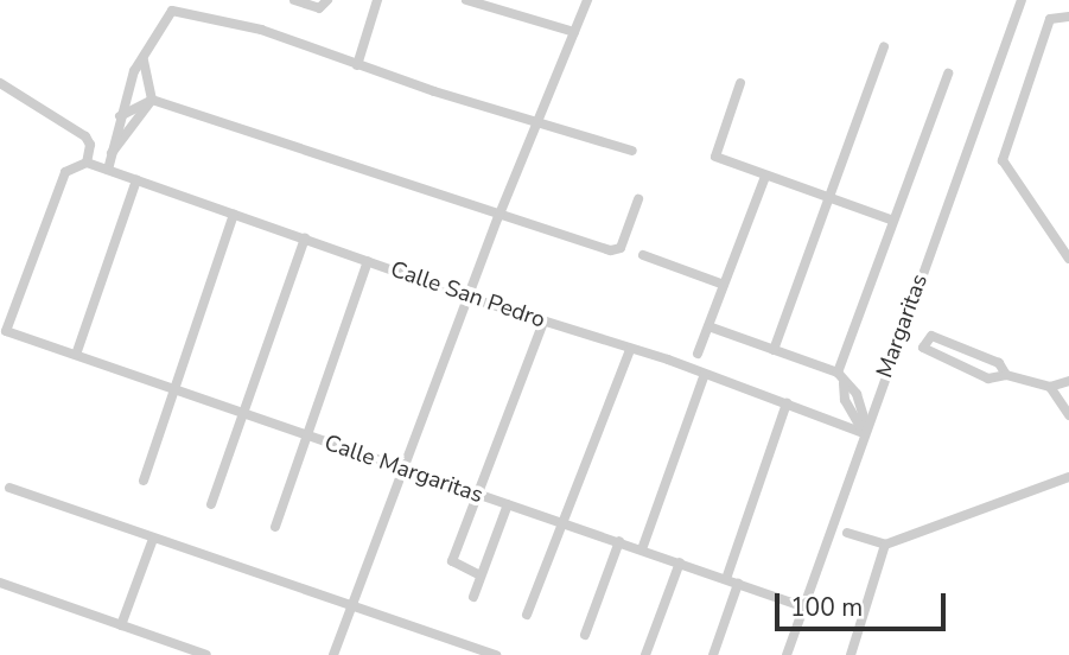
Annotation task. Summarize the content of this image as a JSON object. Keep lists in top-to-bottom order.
{
  "streets": {
    "street": ["Calle San Pedro", "Margaritas", "Calle Margaritas"]
  },
  "crossings": [
    ["Calle San Pedro", "Margaritas"],
    ["Margaritas", "Calle Margaritas"]
  ],
  "scale_bar": "100 m"
}
